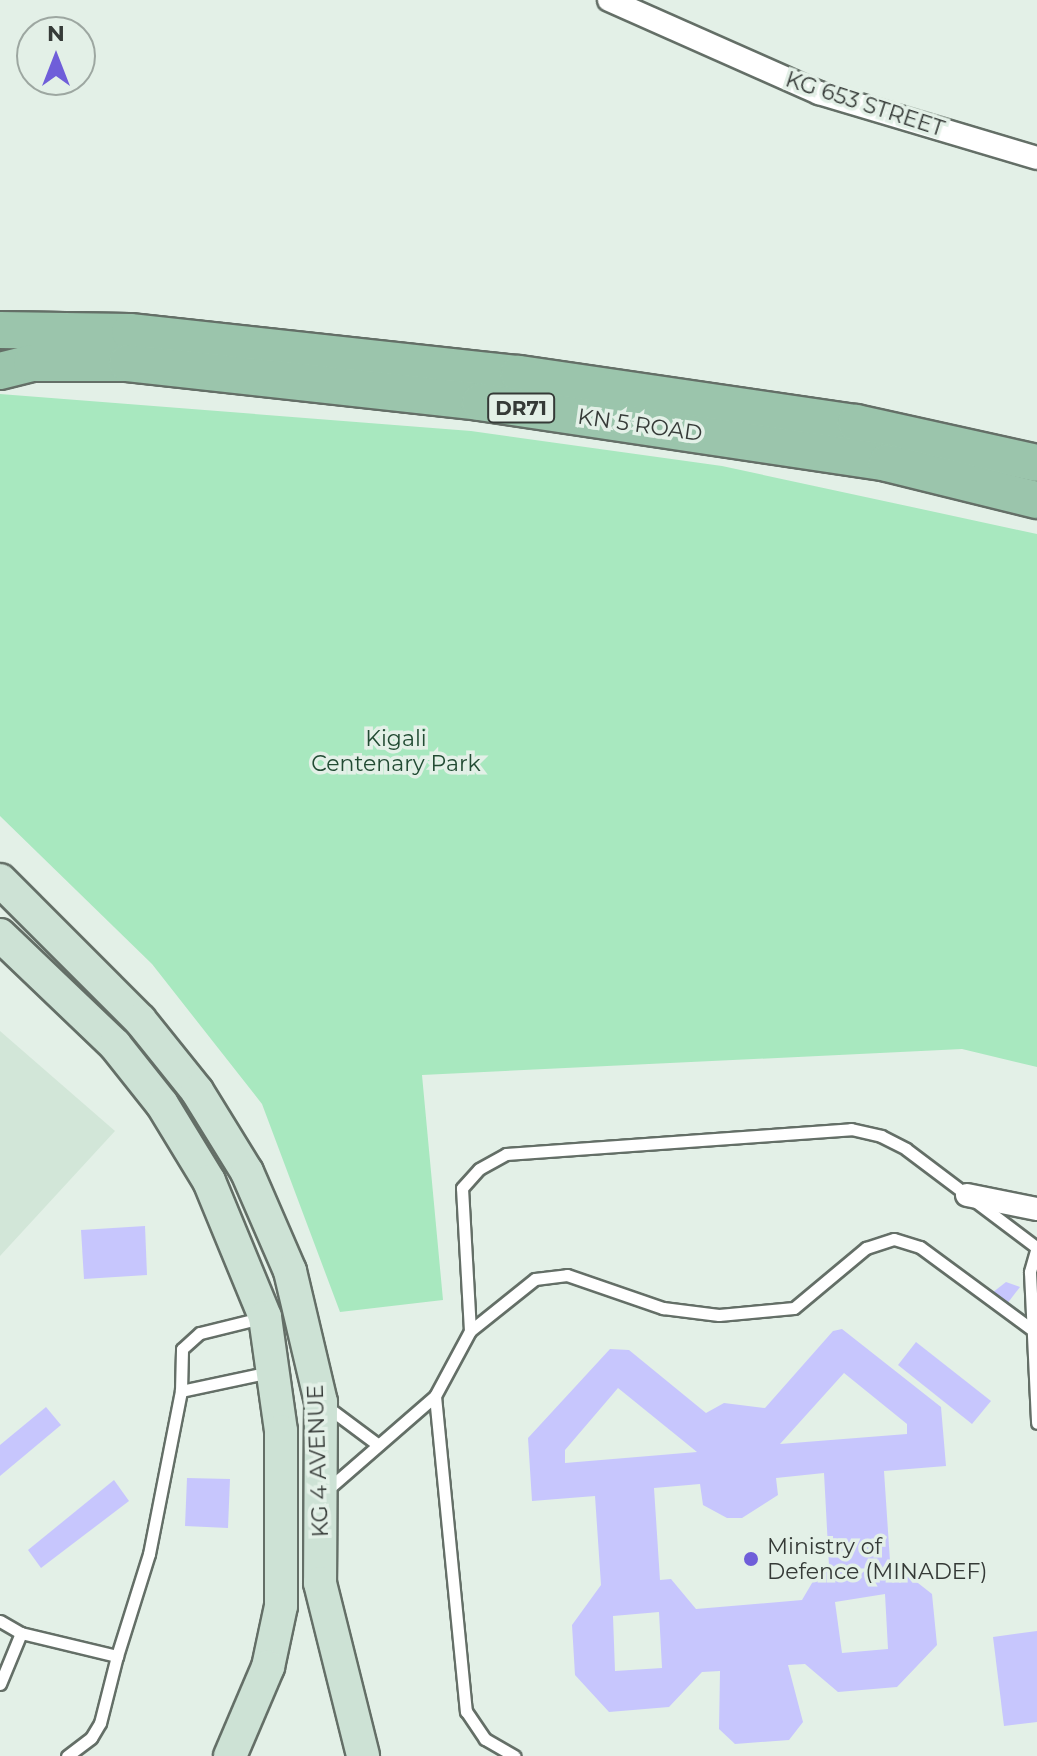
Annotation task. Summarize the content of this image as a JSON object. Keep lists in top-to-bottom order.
{
  "streets": {
    "main road": ["DR71", "KN 5 ROAD", "KG 4 AVENUE"],
    "street": ["KG 653 STREET"]
  },
  "parks": ["Kigali Centenary Park"],
  "places": ["Ministry of Defence (MINADEF)"],
  "north": "top"
}
